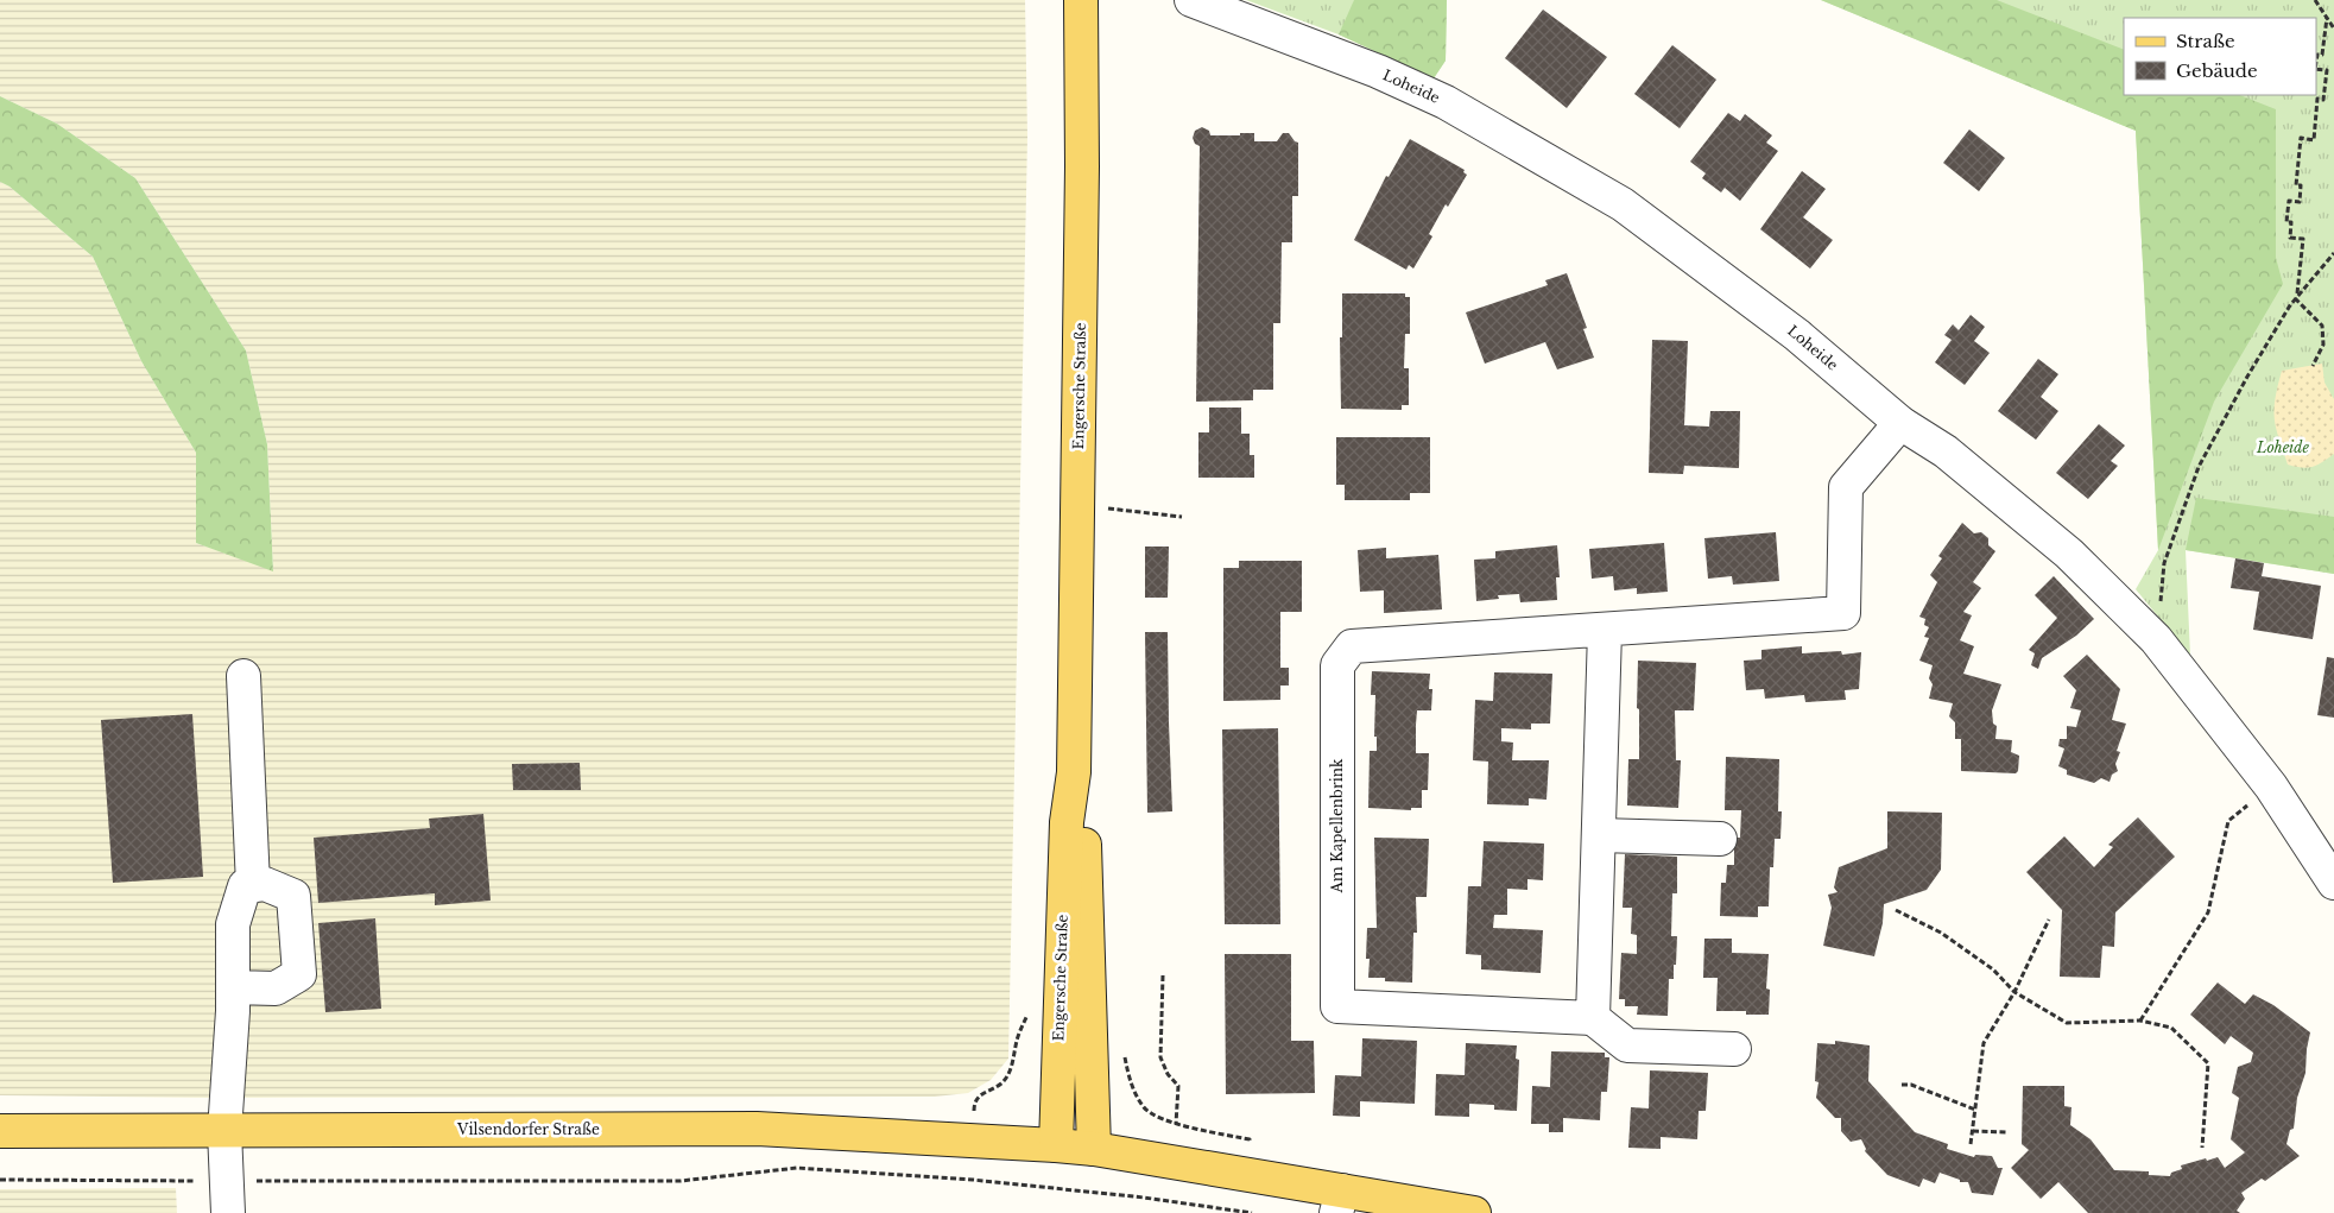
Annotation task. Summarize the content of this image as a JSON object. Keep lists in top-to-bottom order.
{
  "streets": {
    "main road": ["Engersche Straße", "Vilsendorfer Straße"],
    "street": ["Loheide", "Am Kapellenbrink"]
  },
  "crossings": [
    ["Loheide", "Am Kapellenbrink"],
    ["Engersche Straße", "Vilsendorfer Straße"]
  ],
  "parks": ["Loheide"],
  "legend": ["Straße", "Gebäude"]
}
